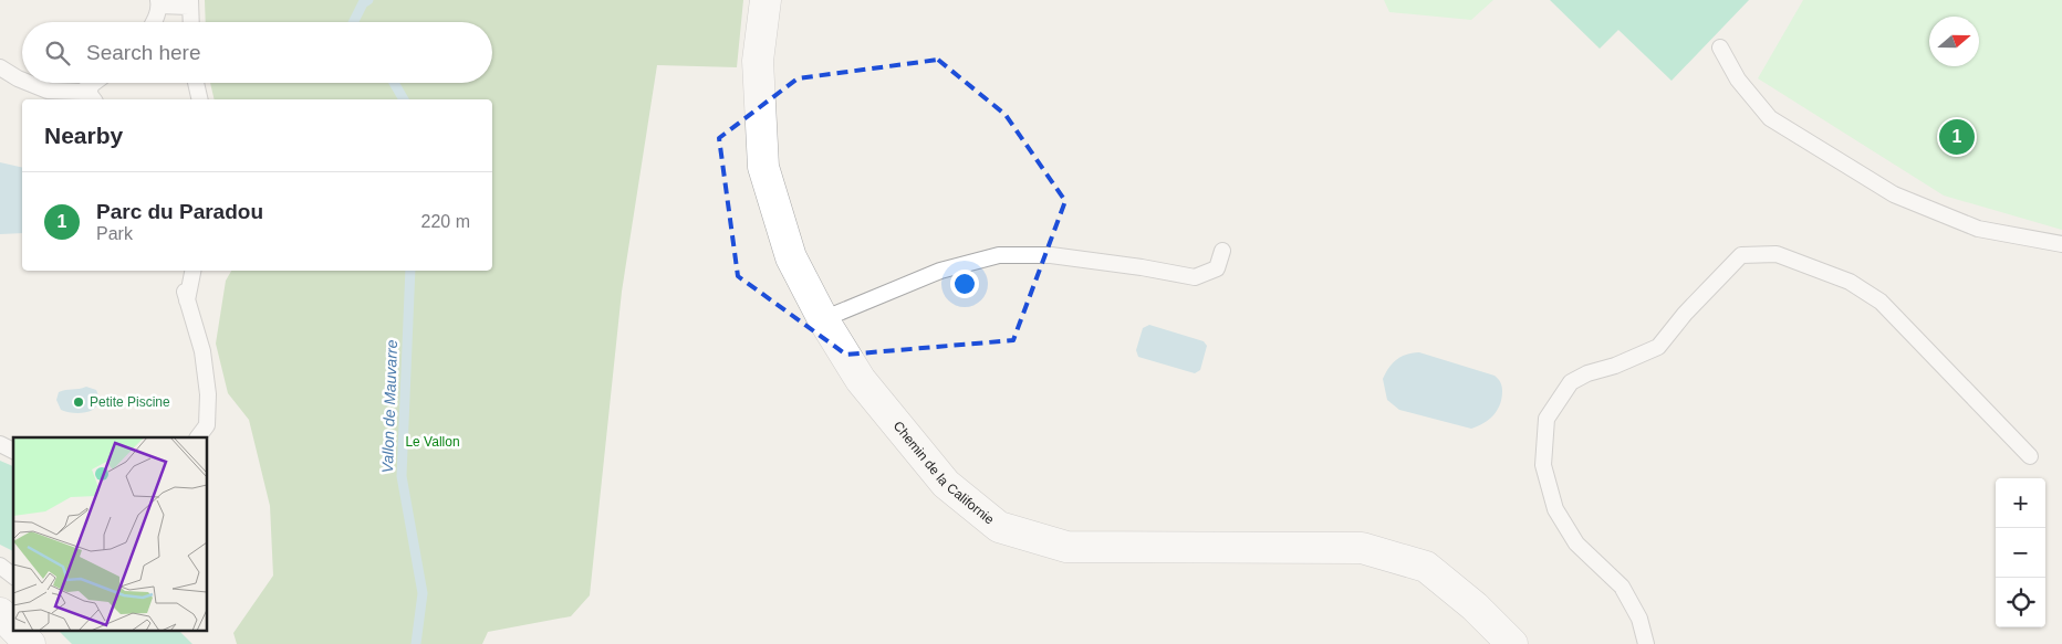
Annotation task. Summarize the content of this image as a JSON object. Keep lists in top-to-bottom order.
{
  "streets": {
    "street": ["Chemin de la Californie"]
  },
  "water": ["Vallon de Mauvarre"],
  "parks": ["Le Vallon"],
  "places": ["Petite Piscine"],
  "north": "right",
  "page": {
    "search": "Search here",
    "heading": "Nearby",
    "pins": "1",
    "list": [
      {
        "mark": "1",
        "name": "Parc du Paradou",
        "note": "Park",
        "value": "220 m"
      }
    ],
    "map_buttons": ["+", "−"]
  }
}
